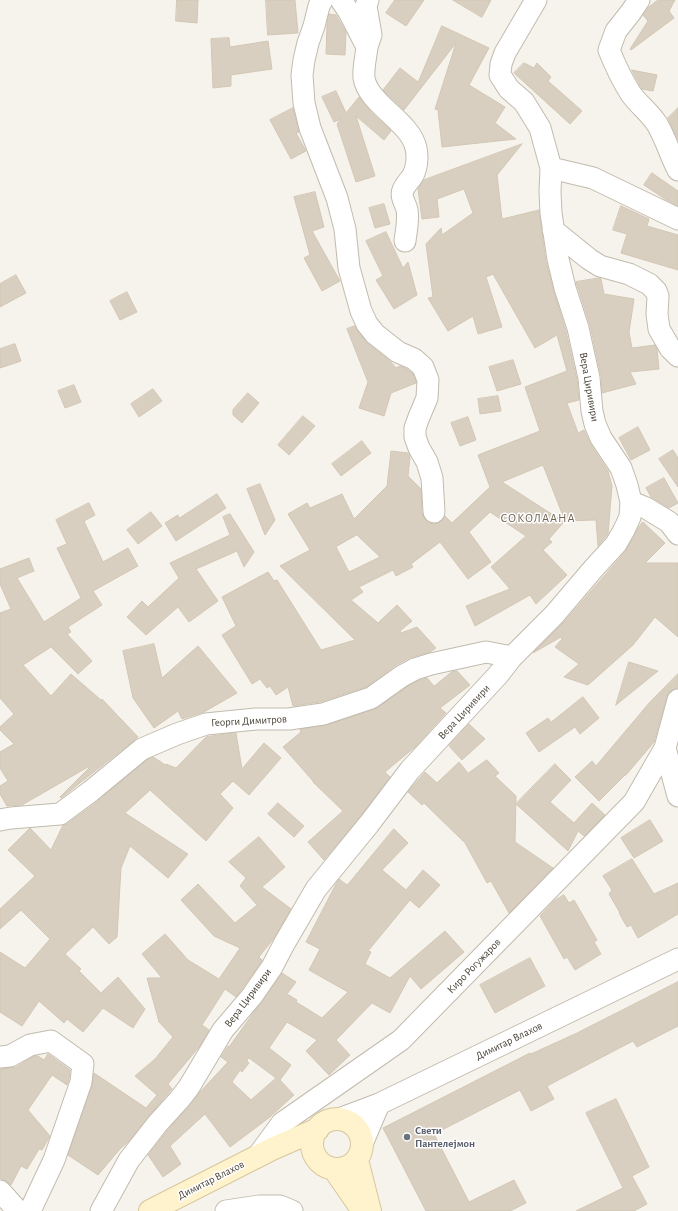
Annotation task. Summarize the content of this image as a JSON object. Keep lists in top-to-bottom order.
{
  "streets": {
    "main road": ["Димитар Влахов"],
    "street": ["Вера Циривири", "Георги Димитров", "Киро Рогужаров"]
  },
  "crossings": [
    ["Вера Циривири", "Георги Димитров"],
    ["Киро Рогужаров", "Димитар Влахов"]
  ],
  "districts": ["СОКОЛААНА"],
  "places": ["Свети Пантелејмон"]
}
